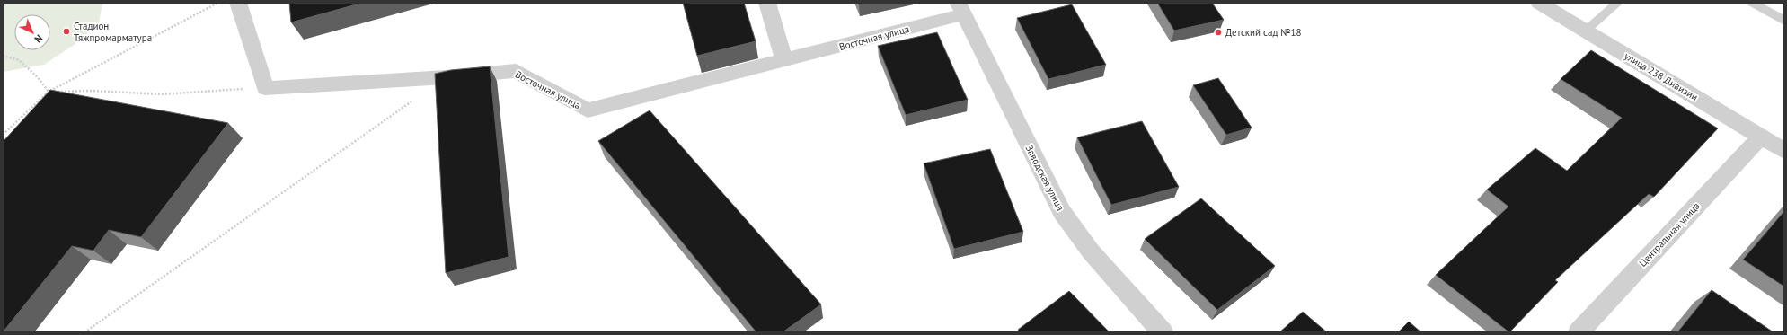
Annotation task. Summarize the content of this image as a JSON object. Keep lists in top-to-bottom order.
{
  "streets": {
    "street": [
      "Восточная улица",
      "улица 238 Дивизии",
      "Заводская улица",
      "Центральная улица"
    ]
  },
  "crossings": [
    ["Восточная улица", "Заводская улица"],
    ["улица 238 Дивизии", "Центральная улица"]
  ],
  "places": ["Стадион Тяжпромарматура", "Детский сад №18"],
  "north": "bottom right"
}
